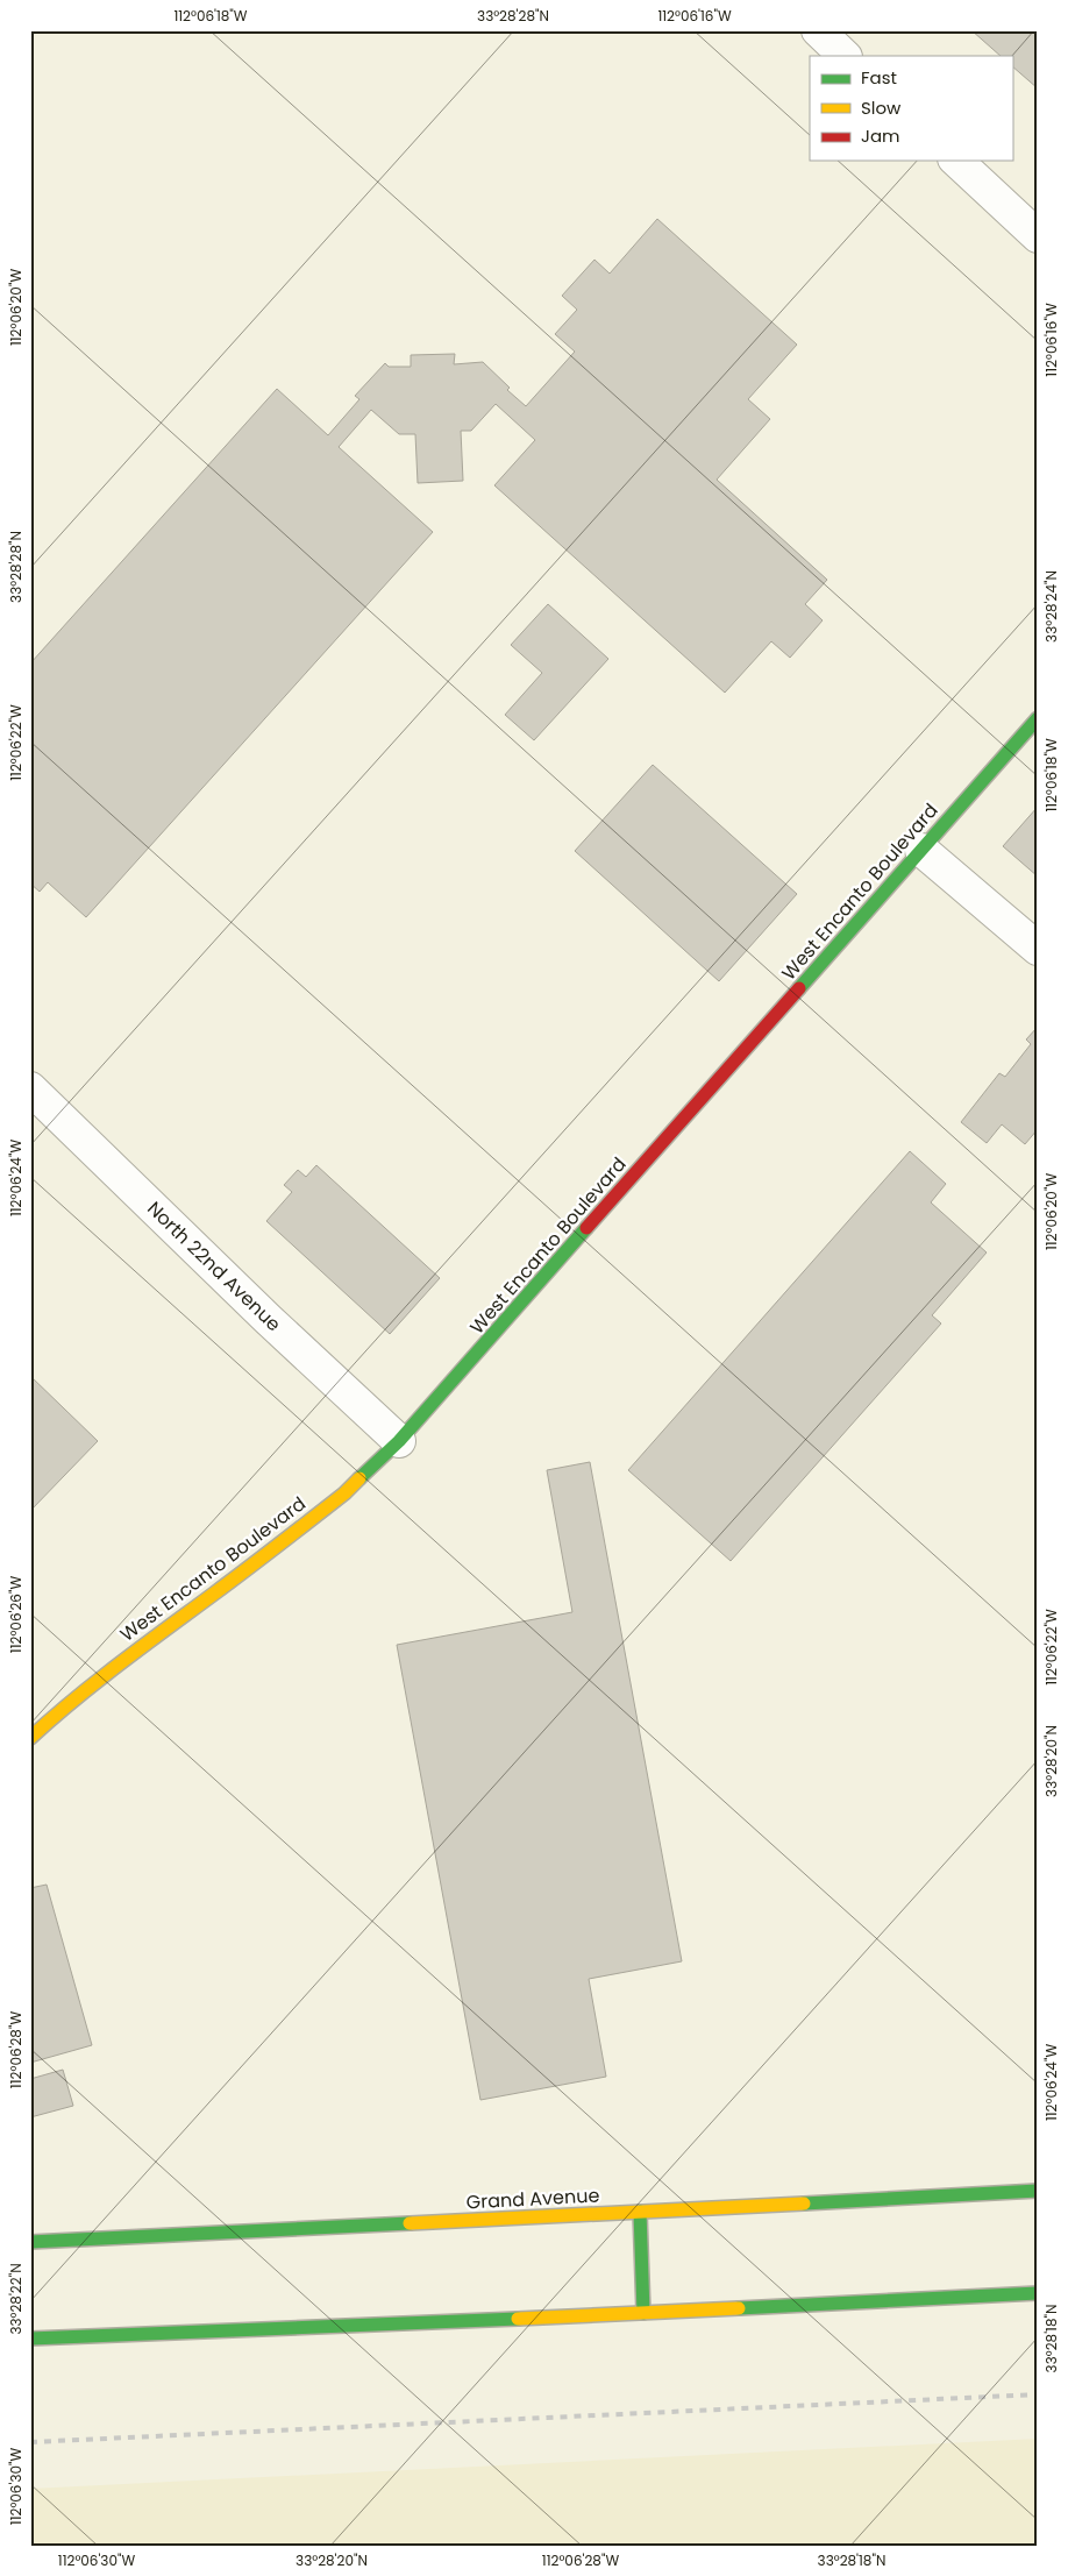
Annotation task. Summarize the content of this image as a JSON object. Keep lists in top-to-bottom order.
{
  "streets": {
    "main road": ["West Encanto Boulevard", "Grand Avenue"],
    "street": ["North 22nd Avenue"]
  },
  "crossings": [
    ["West Encanto Boulevard", "North 22nd Avenue"]
  ],
  "legend": ["Fast", "Slow", "Jam"],
  "coordinates": [
    "112°06'18\"W",
    "33°28'28\"N",
    "112°06'16\"W",
    "112°06'20\"W",
    "33°28'24\"N",
    "112°06'22\"W",
    "112°06'24\"W",
    "112°06'26\"W",
    "33°28'20\"N",
    "112°06'28\"W",
    "33°28'22\"N",
    "33°28'18\"N",
    "112°06'30\"W"
  ]
}
